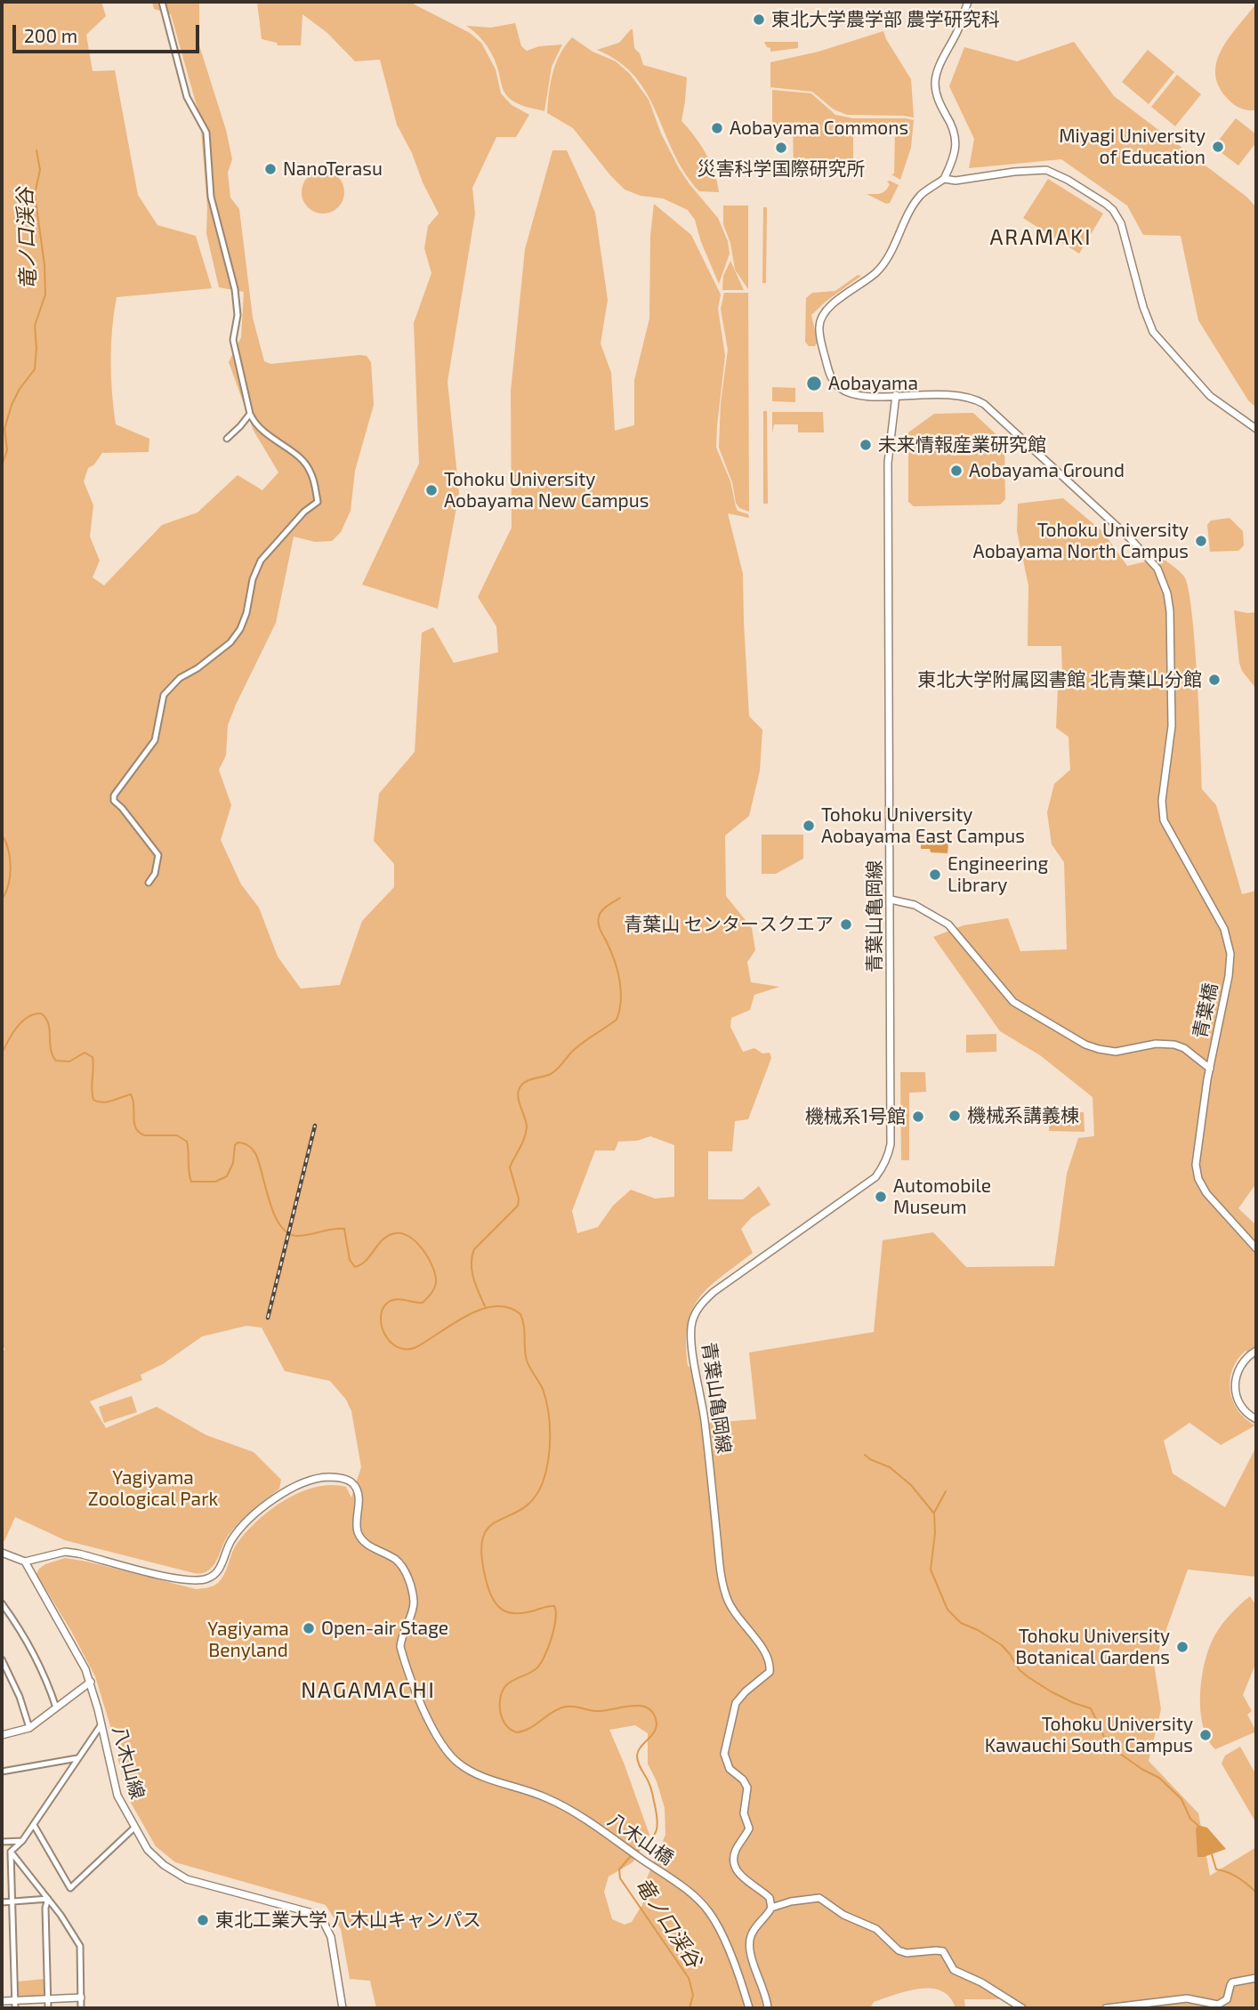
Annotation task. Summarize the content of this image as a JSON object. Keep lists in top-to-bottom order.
{
  "streets": {
    "street": [
      "青葉山亀岡線",
      "青葉橋",
      "八木山線",
      "八木山橋"
    ]
  },
  "crossings": [
    ["青葉山亀岡線", "青葉橋"],
    ["八木山線", "八木山橋"]
  ],
  "districts": ["ARAMAKI", "NAGAMACHI"],
  "water": ["竜ノ口渓谷"],
  "parks": ["Yagiyama Zoological Park", "Yagiyama Benyland"],
  "places": [
    "東北大学農学部 農学研究科",
    "Aobayama Commons",
    "Miyagi University of Education",
    "災害科学国際研究所",
    "NanoTerasu",
    "Aobayama",
    "未来情報産業研究館",
    "Aobayama Ground",
    "Tohoku University Aobayama New Campus",
    "Tohoku University Aobayama North Campus",
    "東北大学附属図書館 北青葉山分館",
    "Tohoku University Aobayama East Campus",
    "Engineering Library",
    "青葉山 センタースクエア",
    "機械系講義棟",
    "機械系1号館",
    "Automobile Museum",
    "Open-air Stage",
    "Tohoku University Botanical Gardens",
    "Tohoku University Kawauchi South Campus",
    "東北工業大学 八木山キャンパス"
  ],
  "scale_bar": "200 m"
}
